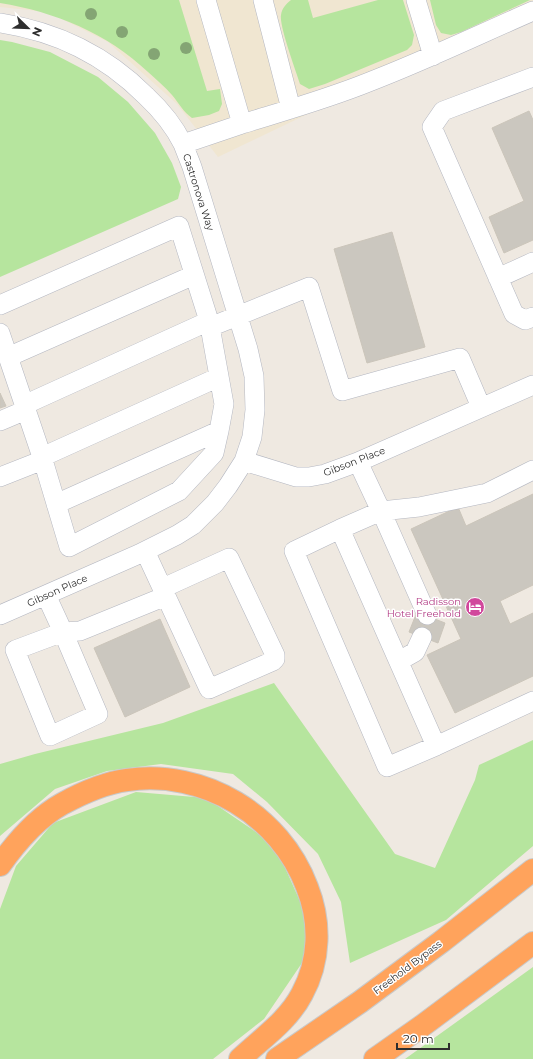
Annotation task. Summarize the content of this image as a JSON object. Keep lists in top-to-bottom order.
{
  "streets": {
    "highway": ["Freehold Bypass"],
    "street": ["Castronova Way", "Gibson Place"]
  },
  "crossings": [
    ["Castronova Way", "Gibson Place"]
  ],
  "places": {
    "hotel": ["Radisson Hotel Freehold"]
  },
  "scale_bar": "20 m",
  "north": "bottom right"
}
